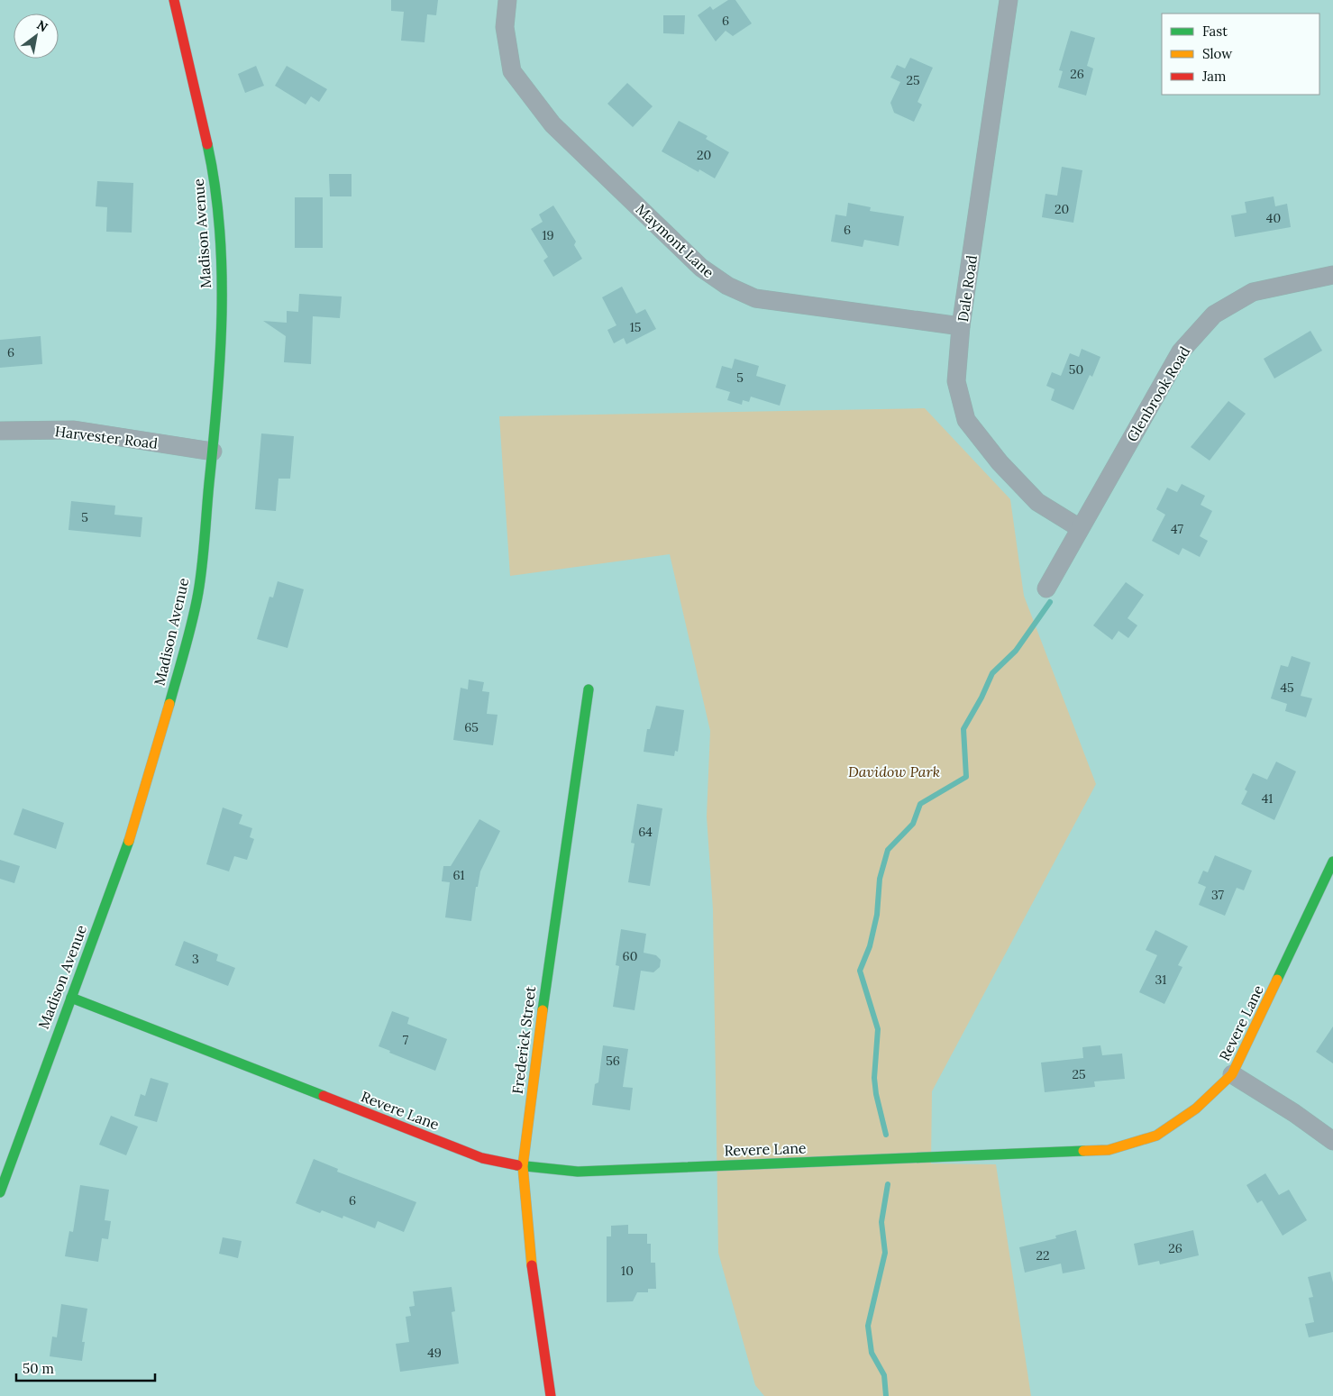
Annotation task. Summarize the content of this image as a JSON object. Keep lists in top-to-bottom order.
{
  "streets": {
    "street": [
      "Madison Avenue",
      "Maymont Lane",
      "Dale Road",
      "Glenbrook Road",
      "Harvester Road",
      "Revere Lane",
      "Frederick Street"
    ]
  },
  "crossings": [
    ["Madison Avenue", "Harvester Road"],
    ["Madison Avenue", "Revere Lane"],
    ["Maymont Lane", "Dale Road"],
    ["Dale Road", "Glenbrook Road"],
    ["Revere Lane", "Frederick Street"]
  ],
  "parks": ["Davidow Park"],
  "house_numbers": [
    "6",
    "26",
    "25",
    "20",
    "20",
    "40",
    "6",
    "19",
    "15",
    "6",
    "50",
    "5",
    "5",
    "47",
    "45",
    "65",
    "41",
    "64",
    "61",
    "37",
    "60",
    "3",
    "31",
    "7",
    "56",
    "25",
    "6",
    "26",
    "22",
    "10",
    "49"
  ],
  "legend": ["Fast", "Slow", "Jam"],
  "scale_bar": "50 m",
  "north": "top right"
}
